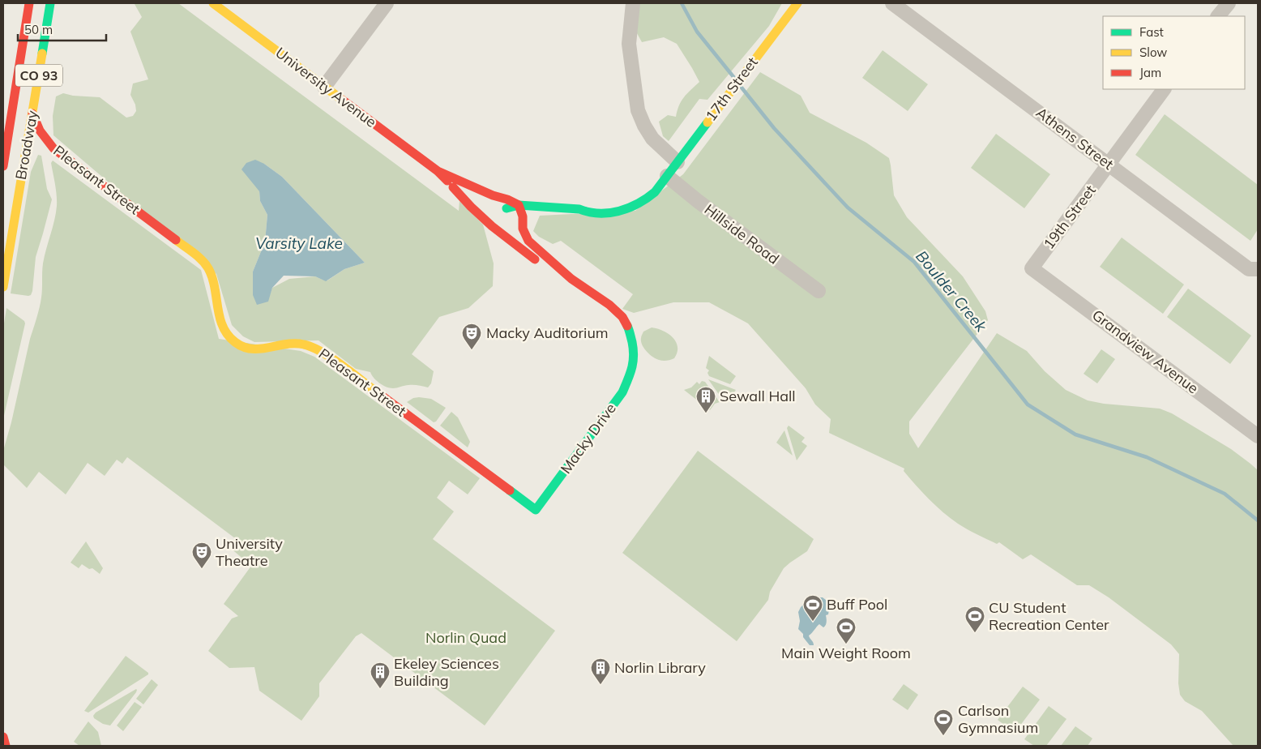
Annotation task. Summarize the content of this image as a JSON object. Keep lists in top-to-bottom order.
{
  "streets": {
    "street": [
      "CO 93",
      "University Avenue",
      "17th Street",
      "Athens Street",
      "Broadway",
      "Pleasant Street",
      "19th Street",
      "Hillside Road",
      "Grandview Avenue",
      "Macky Drive"
    ]
  },
  "crossings": [
    ["University Avenue", "17th Street"],
    ["17th Street", "Hillside Road"],
    ["Athens Street", "19th Street"],
    ["Broadway", "Pleasant Street"],
    ["Pleasant Street", "Macky Drive"],
    ["19th Street", "Grandview Avenue"]
  ],
  "water": ["Varsity Lake", "Boulder Creek"],
  "parks": ["Norlin Quad"],
  "places": {
    "theatre": ["Macky Auditorium", "University Theatre"],
    "building": ["Sewall Hall", "Norlin Library", "Ekeley Sciences Building"],
    "sports": [
      "Buff Pool",
      "CU Student Recreation Center",
      "Main Weight Room",
      "Carlson Gymnasium"
    ]
  },
  "legend": ["Fast", "Slow", "Jam"],
  "scale_bar": "50 m"
}
